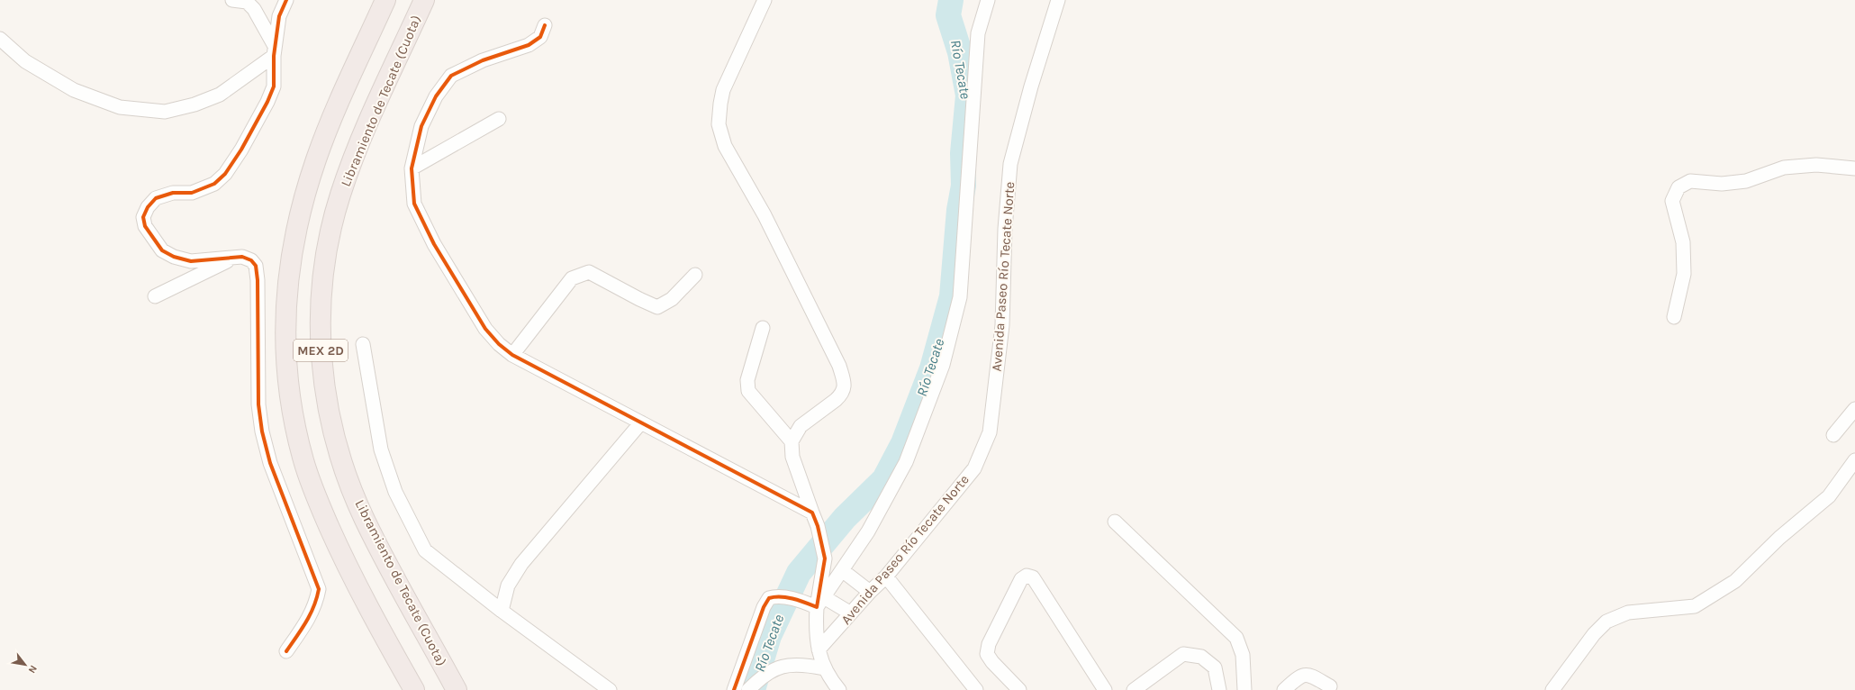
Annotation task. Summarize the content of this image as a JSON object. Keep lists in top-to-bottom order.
{
  "streets": {
    "highway": ["Libramiento de Tecate (Cuota)", "MEX 2D"],
    "street": ["Avenida Paseo Río Tecate Norte"]
  },
  "water": ["Río Tecate"],
  "north": "bottom right"
}
